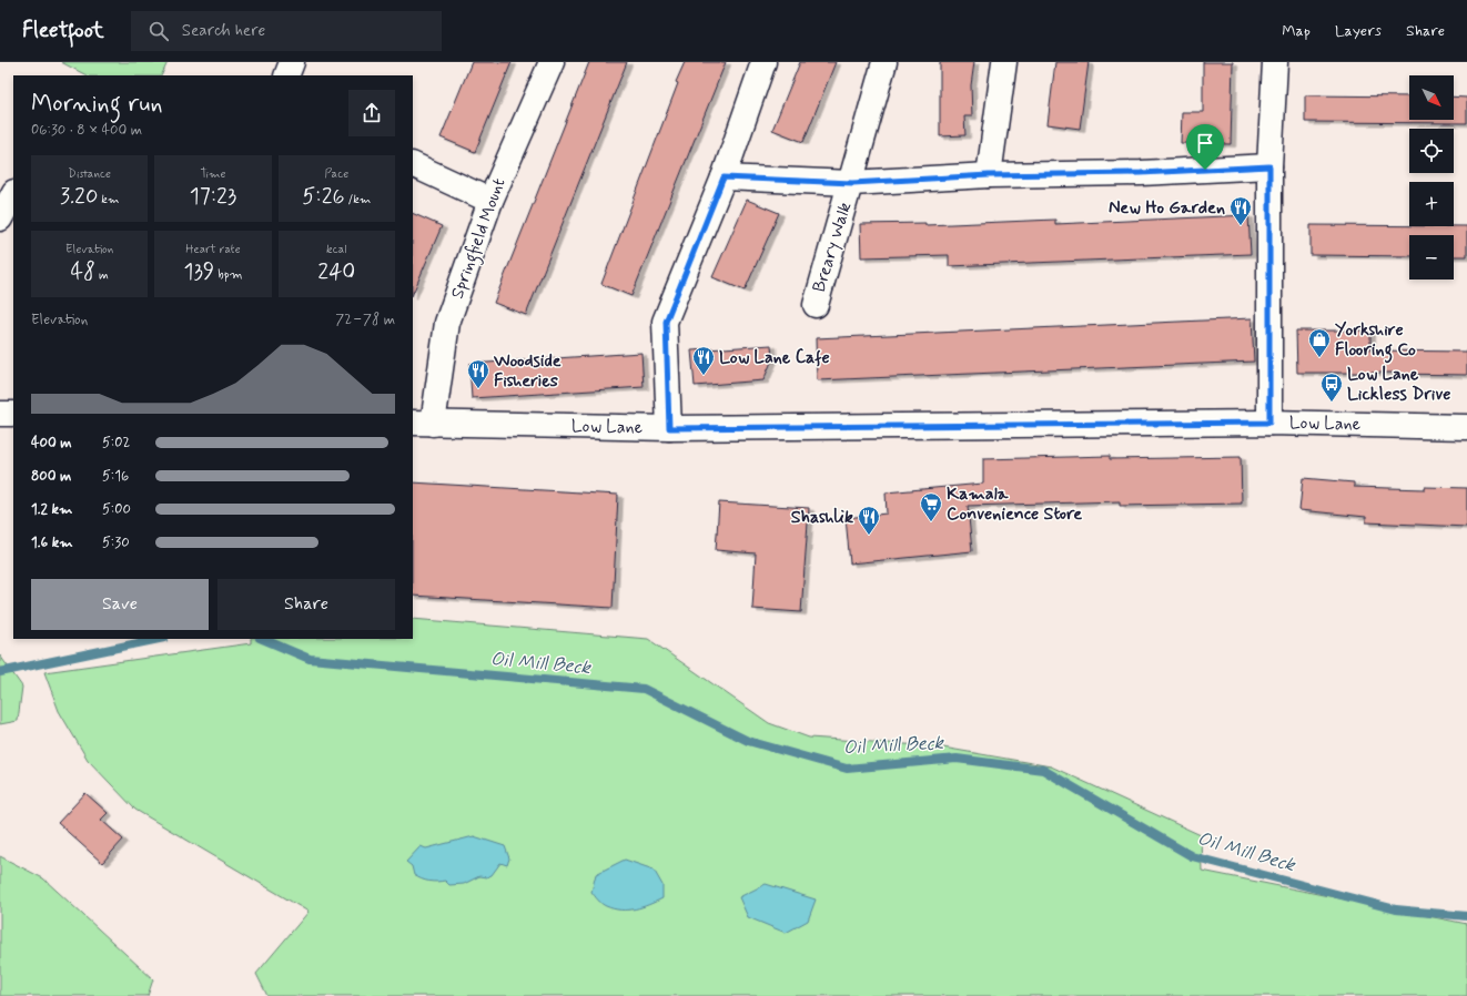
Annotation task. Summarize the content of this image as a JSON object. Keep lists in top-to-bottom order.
{
  "streets": {
    "street": ["Springfield Mount", "Breary Walk", "Low Lane"]
  },
  "crossings": [
    ["Springfield Mount", "Low Lane"]
  ],
  "water": ["Oil Mill Beck"],
  "places": {
    "restaurant": [
      "New Ho Garden",
      "Low Lane Cafe",
      "Woodside Fisheries",
      "Shashlik"
    ],
    "shop": ["Yorkshire Flooring Co"],
    "bus stop": ["Low Lane Lickless Drive"],
    "supermarket": ["Kamala Convenience Store"]
  },
  "north": "bottom right",
  "page": {
    "header": "Fleetfoot",
    "search": "Search here",
    "nav": ["Map", "Layers", "Share"],
    "map_buttons": ["+", "−"],
    "heading": ["Morning run", "06:30 · 8 × 400 m"],
    "stats": [
      ["Distance", "3.20 km"],
      ["Time", "17:23"],
      ["Pace", "5:26 /km"],
      ["Elevation", "48 m"],
      ["Heart rate", "139 bpm"],
      ["kcal", "240"]
    ],
    "chart": ["Elevation", "72–78 m"],
    "list": [
      {
        "name": "400 m",
        "note": "5:02"
      },
      {
        "name": "800 m",
        "note": "5:16"
      },
      {
        "name": "1.2 km",
        "note": "5:00"
      },
      {
        "name": "1.6 km",
        "note": "5:30"
      }
    ],
    "buttons": ["Save", "Share"]
  }
}
